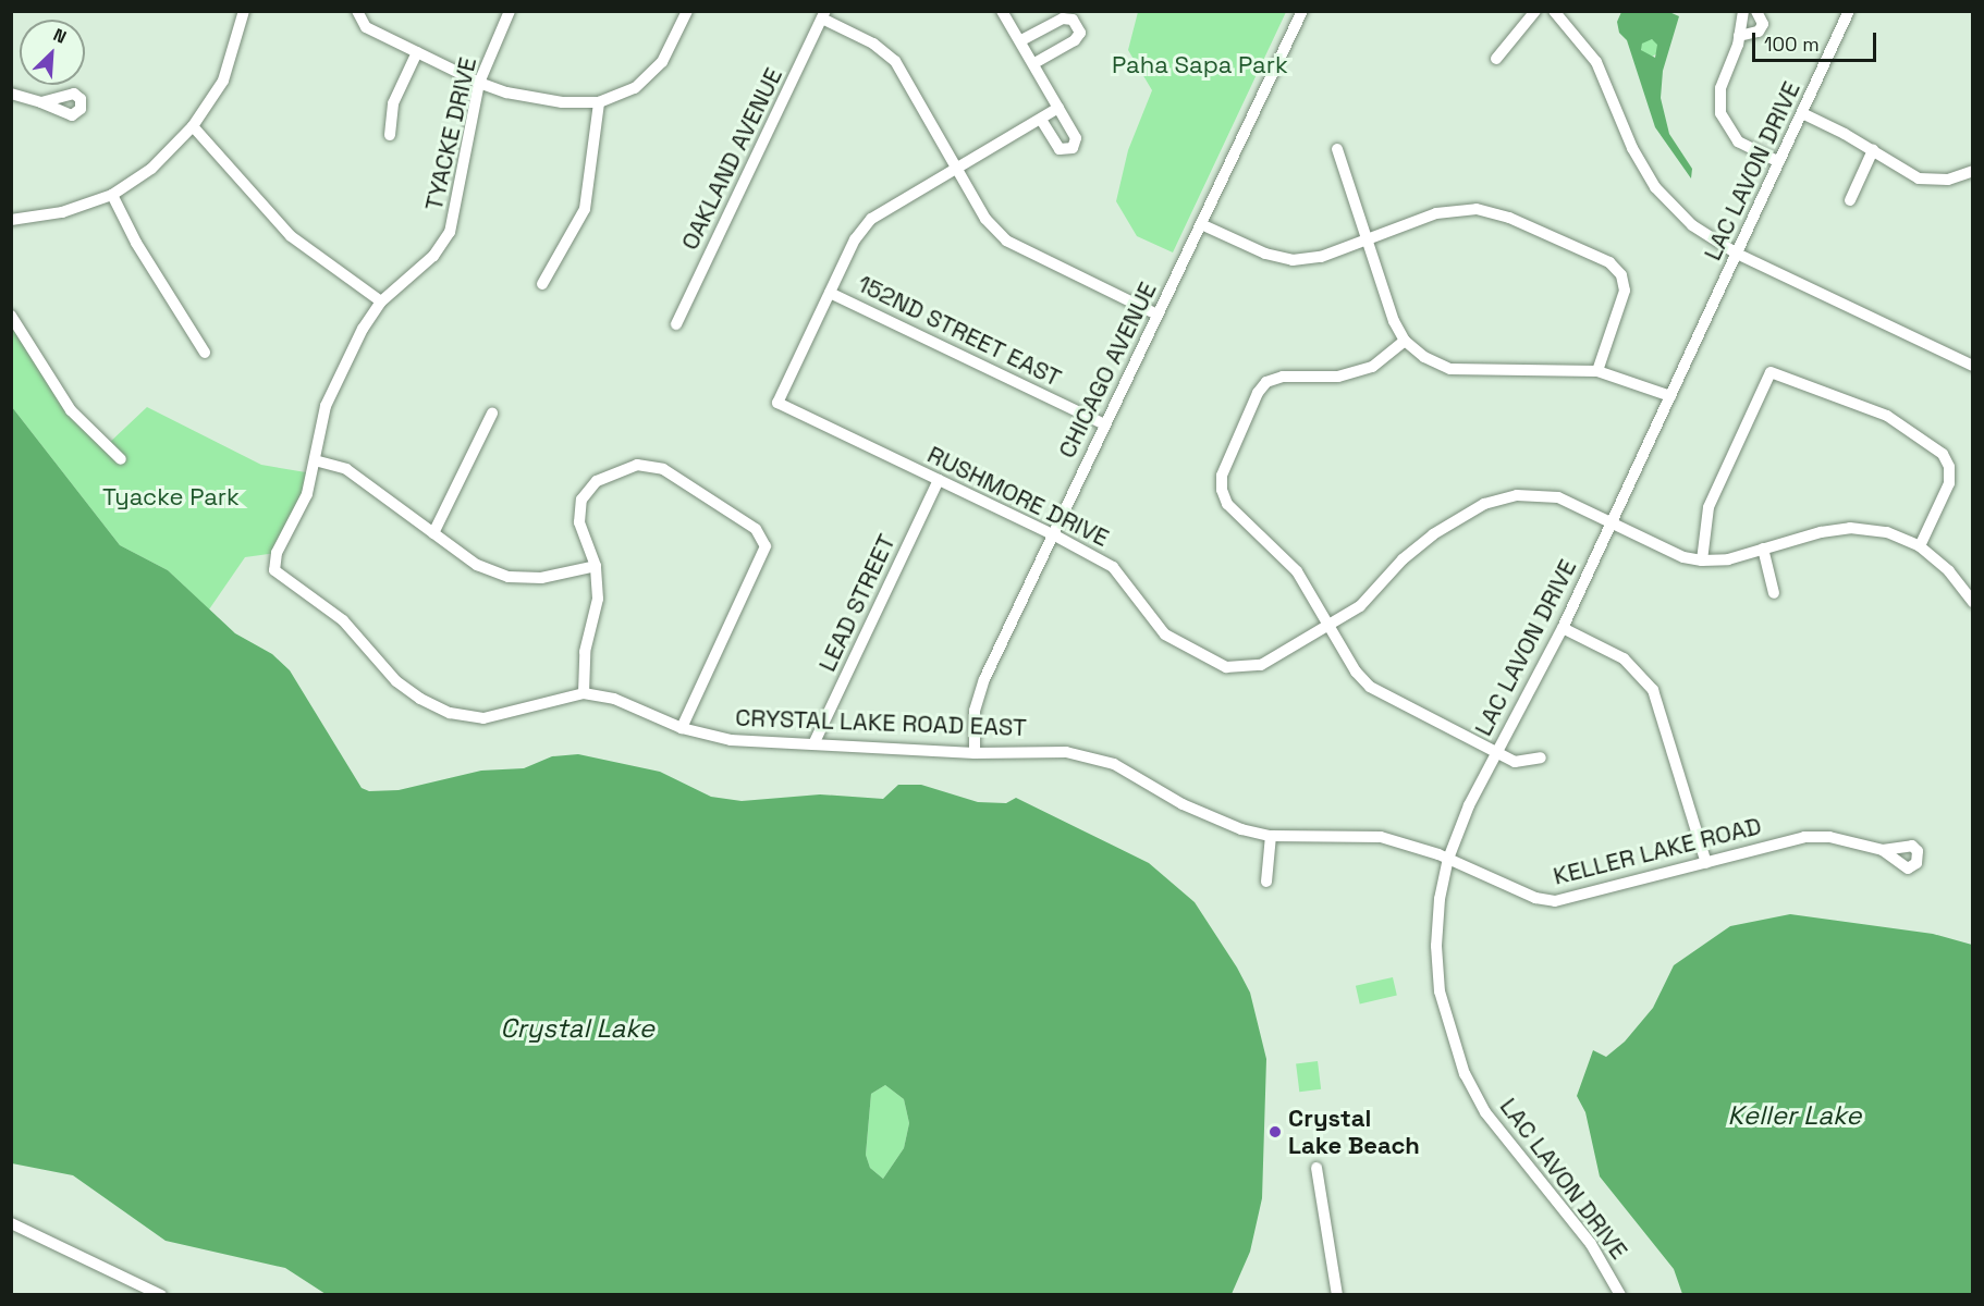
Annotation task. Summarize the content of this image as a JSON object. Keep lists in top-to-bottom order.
{
  "streets": {
    "street": [
      "TYACKE DRIVE",
      "OAKLAND AVENUE",
      "LAC LAVON DRIVE",
      "152ND STREET EAST",
      "CHICAGO AVENUE",
      "RUSHMORE DRIVE",
      "LEAD STREET",
      "CRYSTAL LAKE ROAD EAST",
      "KELLER LAKE ROAD"
    ]
  },
  "crossings": [
    ["TYACKE DRIVE", "CRYSTAL LAKE ROAD EAST"],
    ["LAC LAVON DRIVE", "RUSHMORE DRIVE"],
    ["LAC LAVON DRIVE", "CRYSTAL LAKE ROAD EAST"],
    ["LAC LAVON DRIVE", "KELLER LAKE ROAD"],
    ["152ND STREET EAST", "CHICAGO AVENUE"],
    ["152ND STREET EAST", "RUSHMORE DRIVE"],
    ["CHICAGO AVENUE", "RUSHMORE DRIVE"],
    ["CHICAGO AVENUE", "CRYSTAL LAKE ROAD EAST"],
    ["RUSHMORE DRIVE", "LEAD STREET"],
    ["LEAD STREET", "CRYSTAL LAKE ROAD EAST"],
    ["CRYSTAL LAKE ROAD EAST", "KELLER LAKE ROAD"]
  ],
  "water": ["Crystal Lake", "Keller Lake"],
  "parks": ["Paha Sapa Park", "Tyacke Park"],
  "places": ["Crystal Lake Beach"],
  "scale_bar": "100 m",
  "north": "top right"
}
